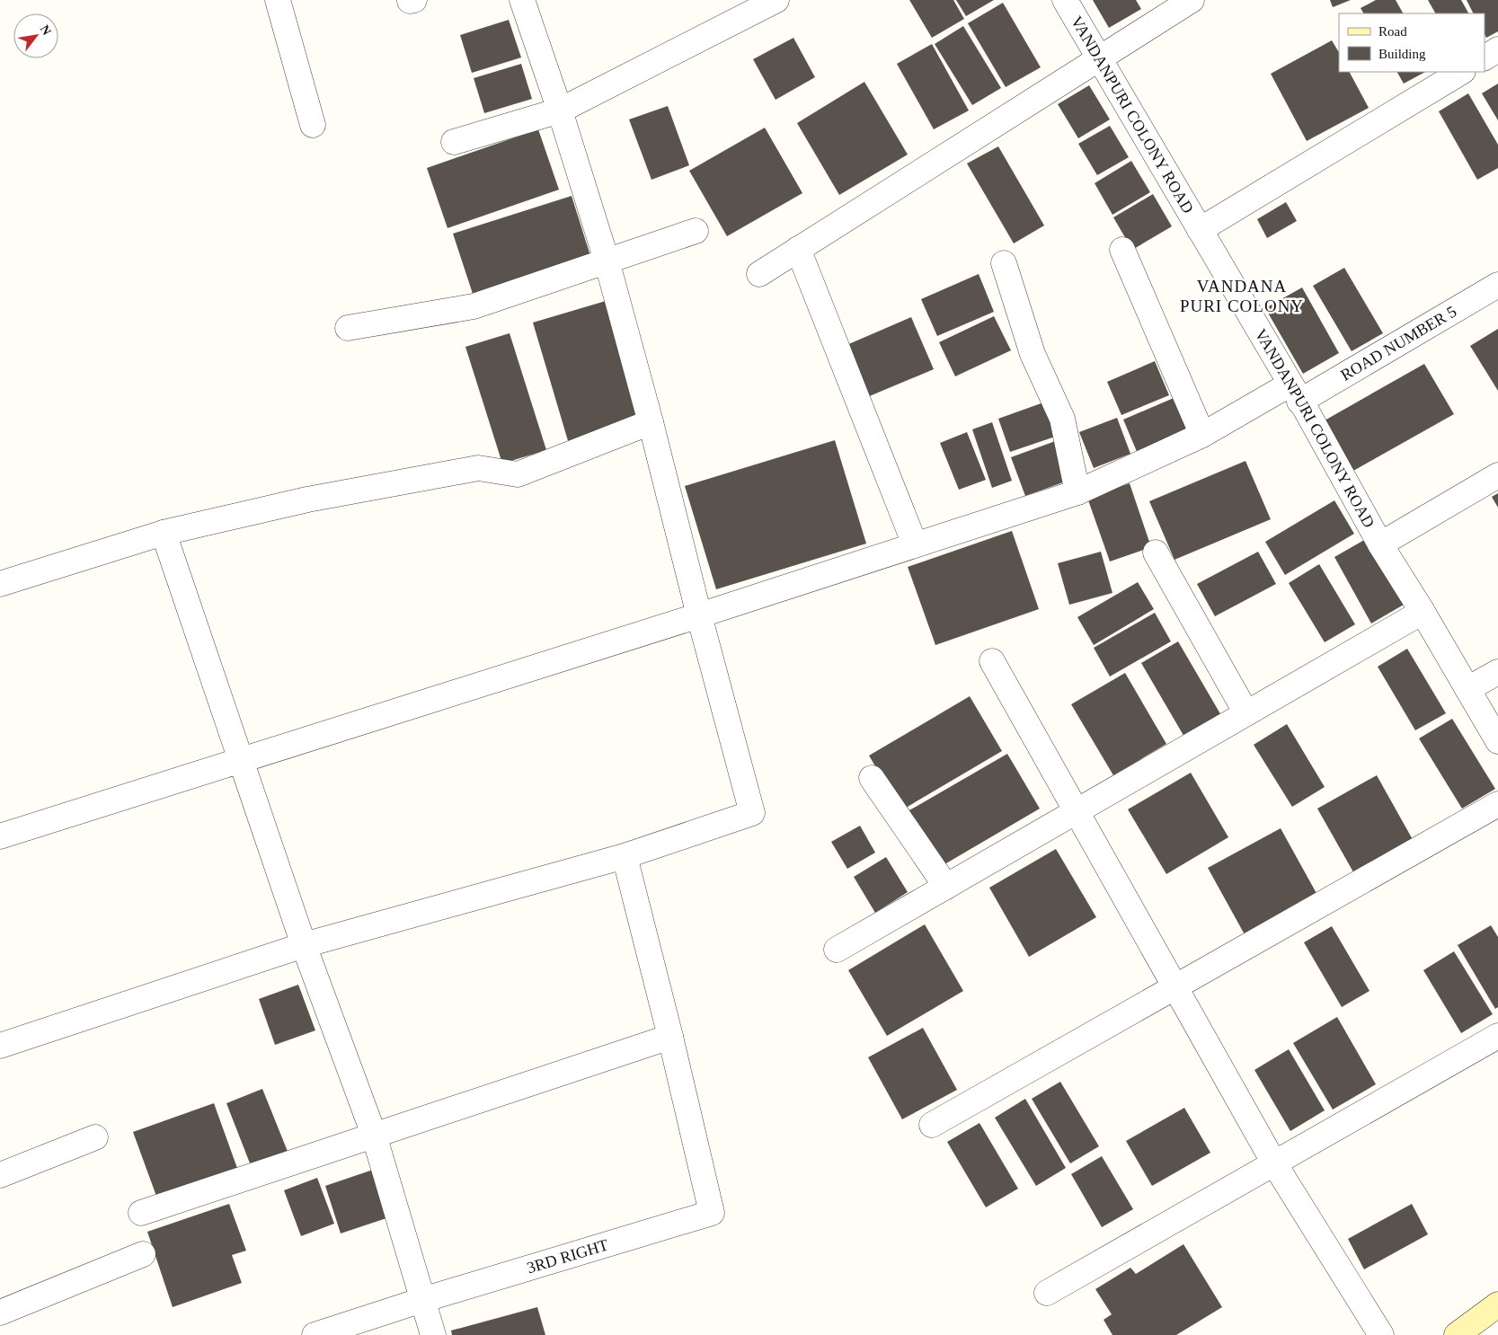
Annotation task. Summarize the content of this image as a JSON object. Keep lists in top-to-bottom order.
{
  "streets": {
    "street": ["VANDANPURI COLONY ROAD", "ROAD NUMBER 5", "3RD RIGHT"]
  },
  "crossings": [
    ["VANDANPURI COLONY ROAD", "ROAD NUMBER 5"]
  ],
  "districts": ["VANDANA PURI COLONY"],
  "legend": ["Road", "Building"],
  "north": "top right"
}
